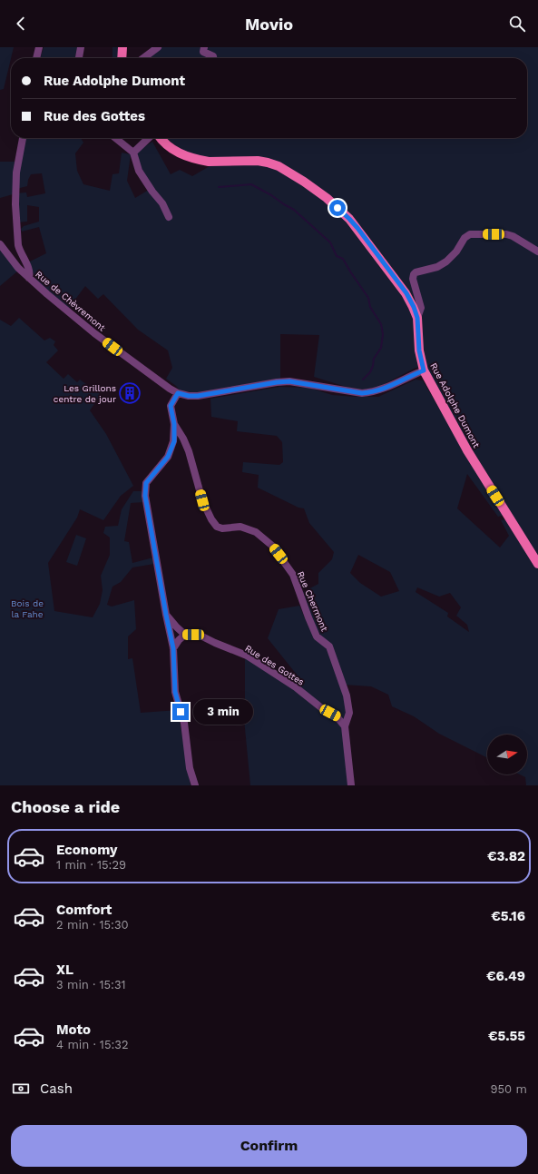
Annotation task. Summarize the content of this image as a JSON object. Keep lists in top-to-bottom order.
{
  "streets": {
    "main road": ["Rue Adolphe Dumont"],
    "street": ["Rue de Chèvremont", "Rue Chermont", "Rue des Gottes"]
  },
  "crossings": [
    ["Rue de Chèvremont", "Rue Adolphe Dumont"],
    ["Rue Chermont", "Rue des Gottes"]
  ],
  "parks": ["Bois de la Fahe"],
  "places": {
    "building": ["Les Grillons centre de jour"]
  },
  "north": "right",
  "page": {
    "header": "Movio",
    "banner": ["Rue Adolphe Dumont", "Rue des Gottes"],
    "bubble": "3 min",
    "heading": "Choose a ride",
    "list": [
      {
        "name": "Economy",
        "note": "1 min · 15:29",
        "value": "€3.82"
      },
      {
        "name": "Comfort",
        "note": "2 min · 15:30",
        "value": "€5.16"
      },
      {
        "name": "XL",
        "note": "3 min · 15:31",
        "value": "€6.49"
      },
      {
        "name": "Moto",
        "note": "4 min · 15:32",
        "value": "€5.55"
      }
    ],
    "pay": ["Cash", "950 m"],
    "buttons": "Confirm"
  }
}
